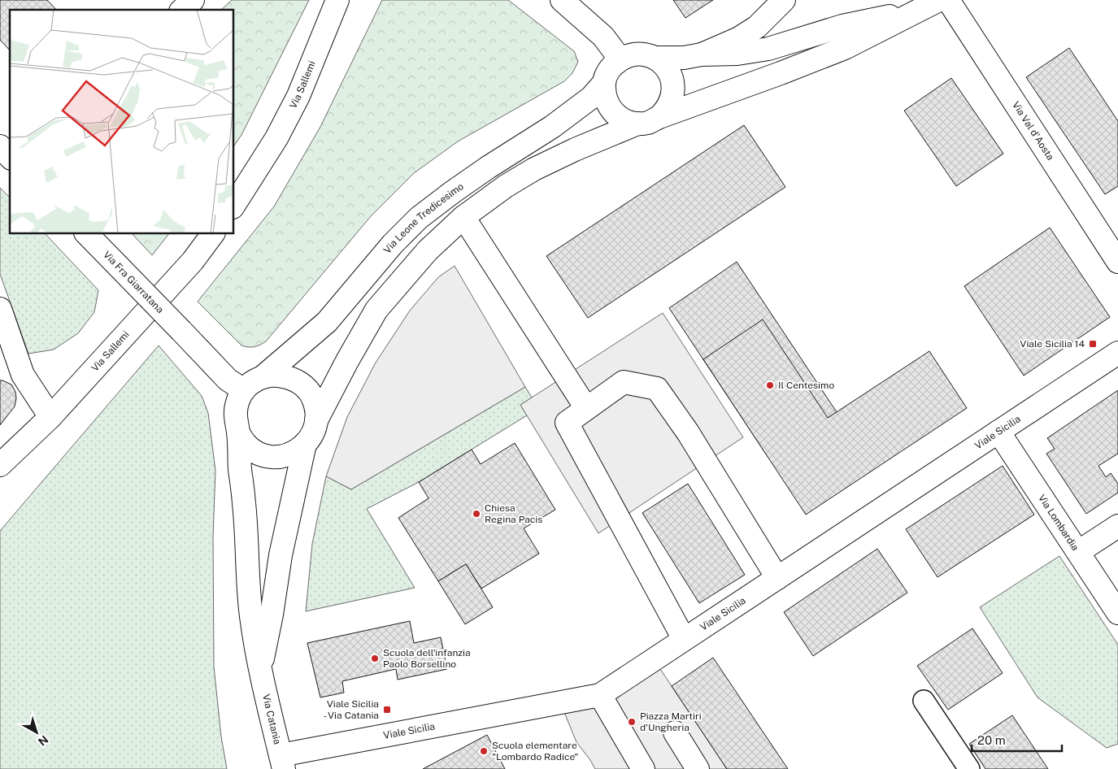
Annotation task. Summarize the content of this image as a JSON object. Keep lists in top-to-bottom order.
{
  "streets": {
    "street": [
      "Via Sallemi",
      "Via Val d'Aosta",
      "Via Leone Tredicesimo",
      "Via Fra Giarratana",
      "Viale Sicilia",
      "Via Lombardia",
      "Via Catania"
    ]
  },
  "crossings": [
    ["Via Leone Tredicesimo", "Via Fra Giarratana"],
    ["Via Leone Tredicesimo", "Via Catania"],
    ["Via Fra Giarratana", "Via Catania"],
    ["Viale Sicilia", "Via Lombardia"],
    ["Viale Sicilia", "Via Catania"]
  ],
  "places": {
    "transit": ["Viale Sicilia 14", "Viale Sicilia - Via Catania"],
    "other": [
      "Il Centesimo",
      "Chiesa Regina Pacis",
      "Scuola dell'infanzia Paolo Borsellino",
      "Piazza Martiri d'Ungheria",
      "Scuola elementare \"Lombardo Radice\""
    ]
  },
  "scale_bar": "20 m",
  "north": "bottom right"
}
